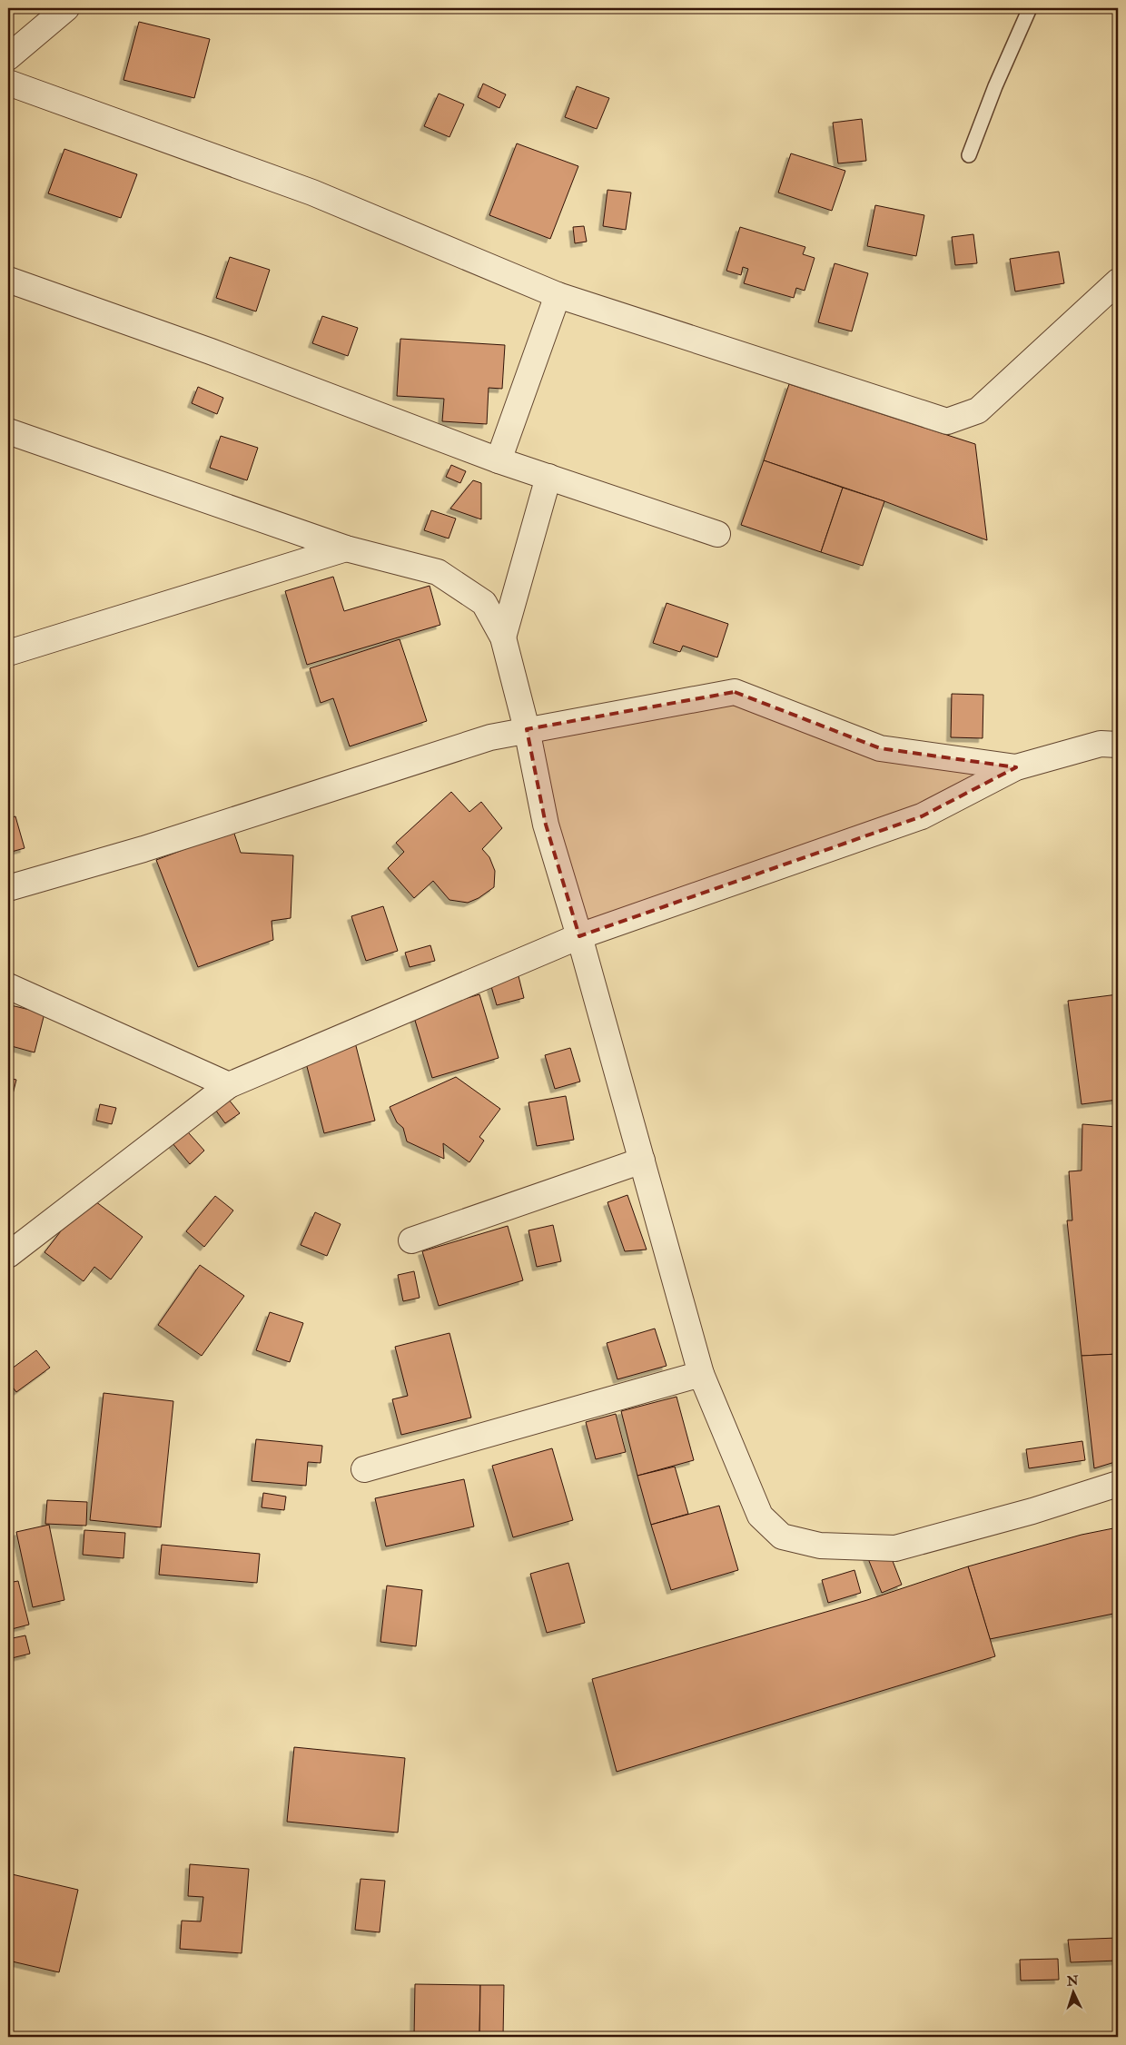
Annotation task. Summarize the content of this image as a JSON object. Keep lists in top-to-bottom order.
{
  "north": "top"
}
